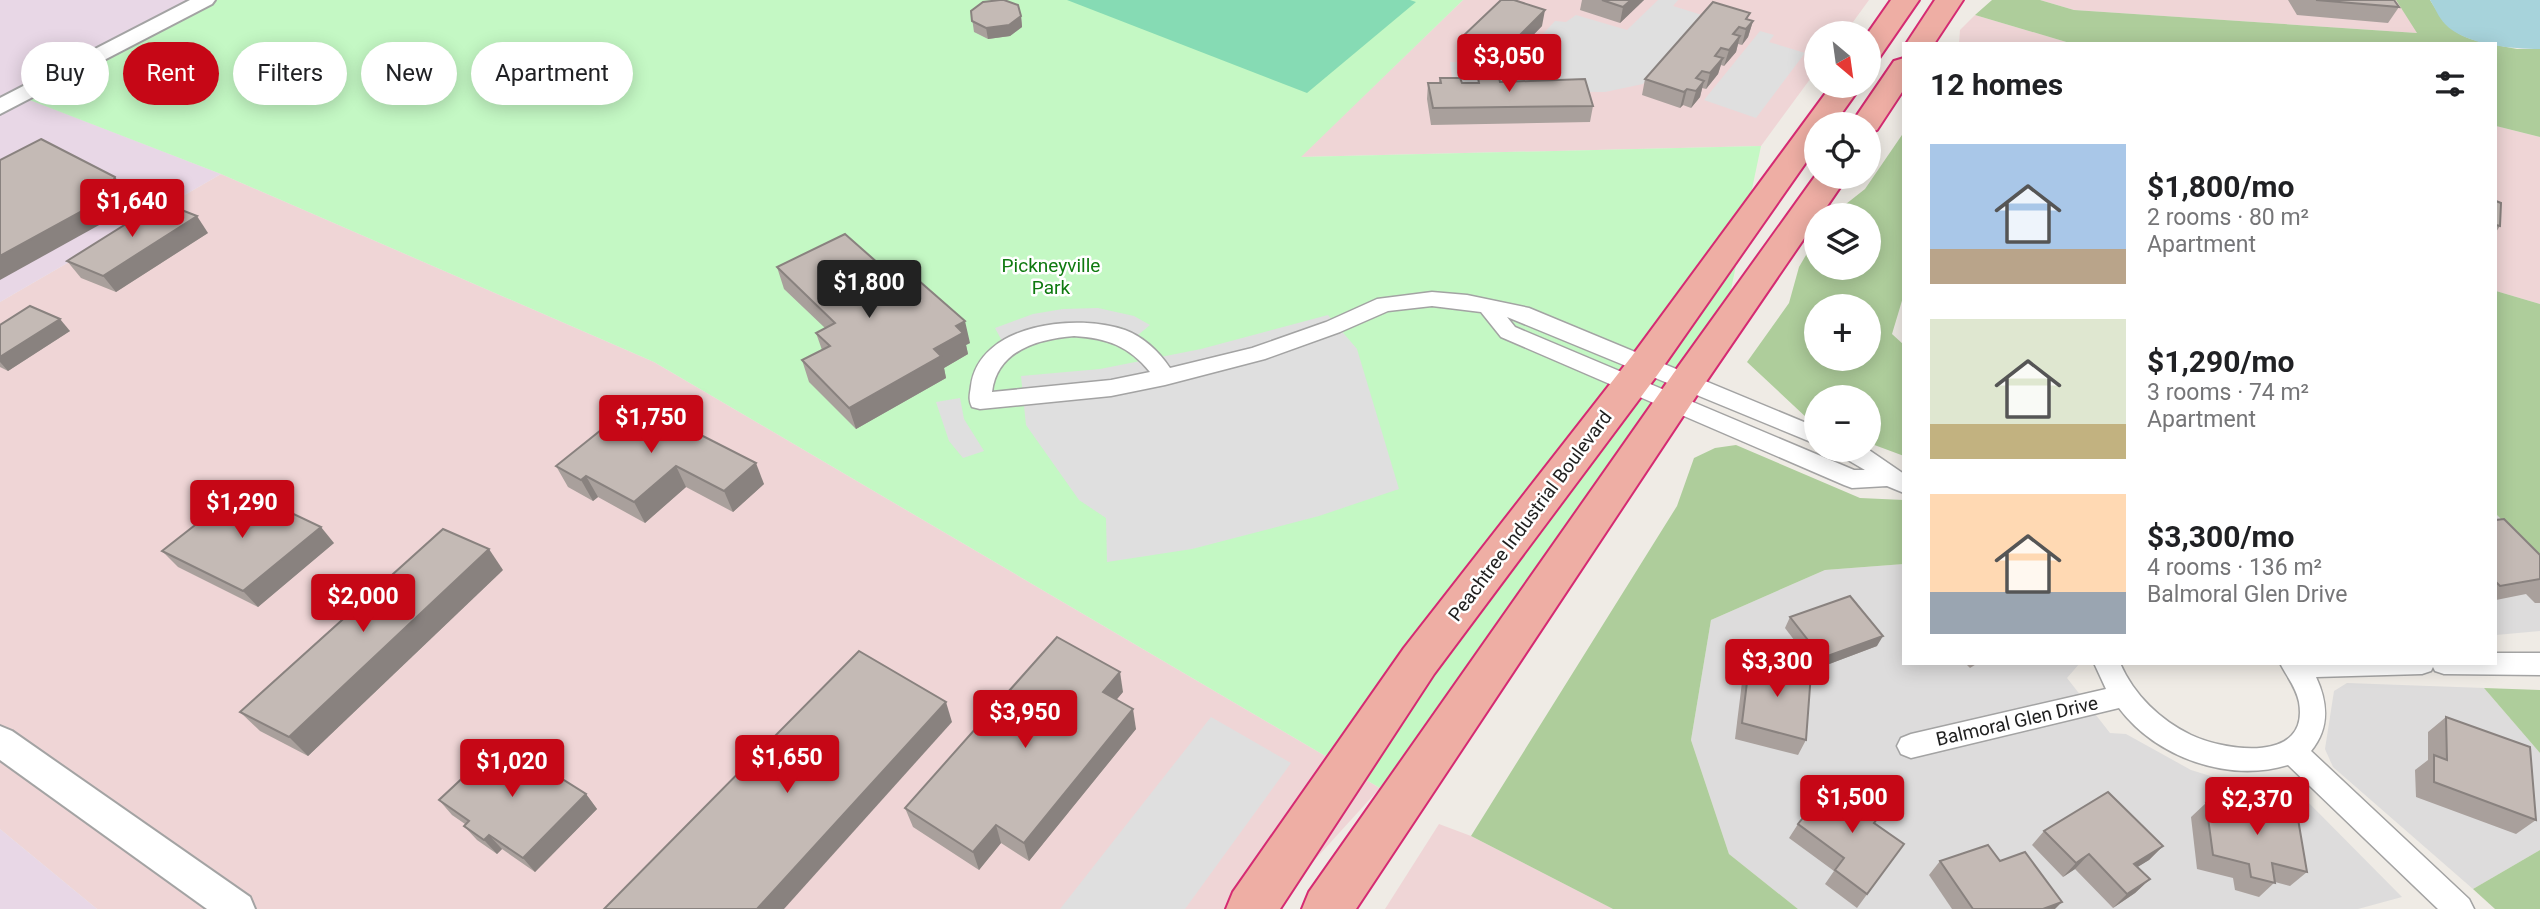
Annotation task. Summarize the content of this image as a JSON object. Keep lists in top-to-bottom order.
{
  "streets": {
    "highway": ["Peachtree Industrial Boulevard"],
    "street": ["Balmoral Glen Drive"]
  },
  "parks": ["Pickneyville Park"],
  "north": "bottom right",
  "page": {
    "map_buttons": ["+", "−"],
    "price": [
      "$3,050",
      "$1,640",
      "$1,800",
      "$1,750",
      "$1,290",
      "$2,000",
      "$3,300",
      "$3,950",
      "$1,650",
      "$1,020",
      "$1,500",
      "$2,370"
    ],
    "chip": [
      "Buy",
      "Rent",
      "Filters",
      "New",
      "Apartment"
    ],
    "heading": "12 homes",
    "list": [
      {
        "name": "$1,800/mo",
        "note": "2 rooms · 80 m² · Apartment"
      },
      {
        "name": "$1,290/mo",
        "note": "3 rooms · 74 m² · Apartment"
      },
      {
        "name": "$3,300/mo",
        "note": "4 rooms · 136 m² · Balmoral Glen Drive"
      }
    ]
  }
}
